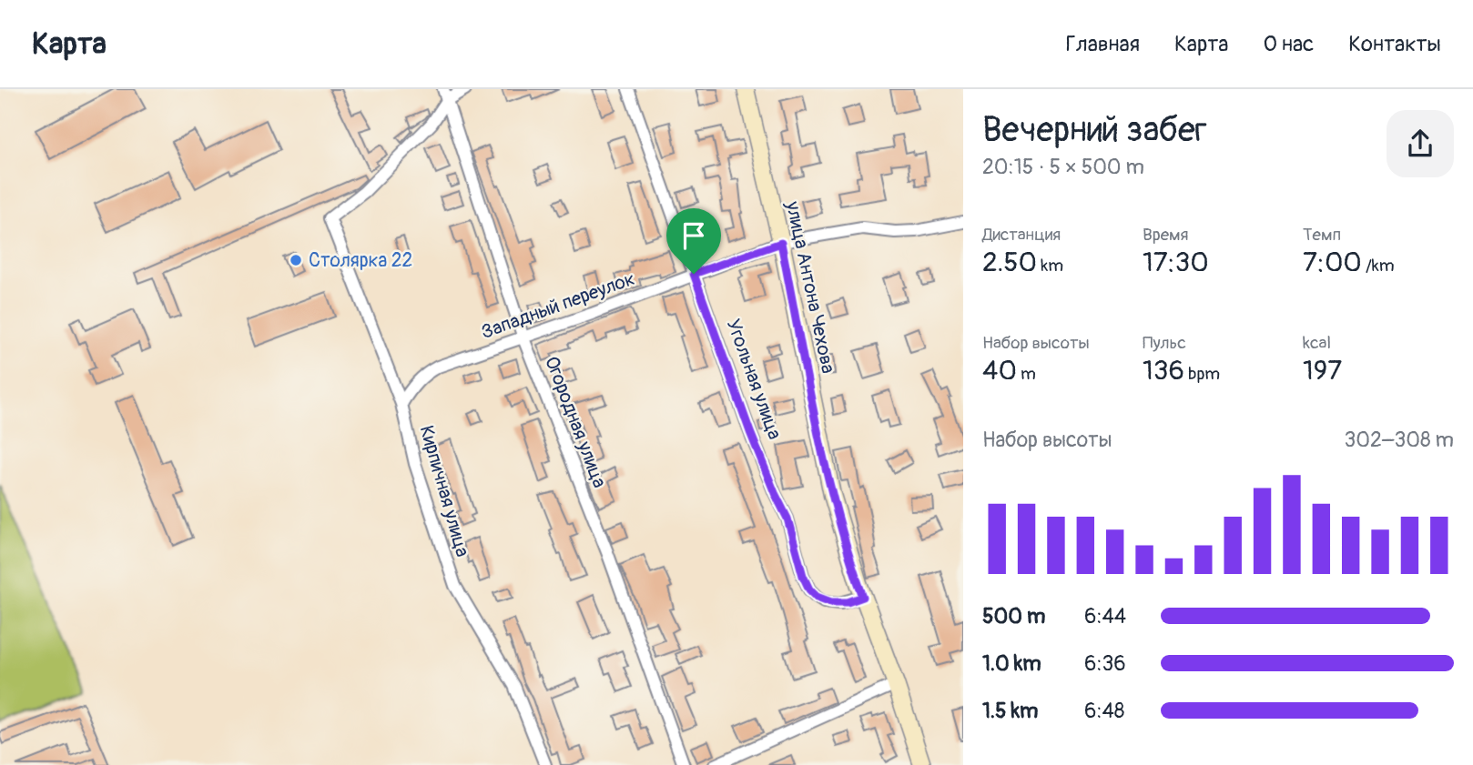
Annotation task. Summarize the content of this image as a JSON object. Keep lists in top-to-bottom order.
{
  "streets": {
    "street": [
      "улица Антона Чехова",
      "Западный переулок",
      "Угольная улица",
      "Огородная улица",
      "Кирпичная улица"
    ]
  },
  "crossings": [
    ["улица Антона Чехова", "Западный переулок"],
    ["улица Антона Чехова", "Угольная улица"],
    ["Западный переулок", "Угольная улица"],
    ["Западный переулок", "Огородная улица"],
    ["Западный переулок", "Кирпичная улица"],
    ["Огородная улица", "Кирпичная улица"]
  ],
  "places": ["Столярка 22"],
  "page": {
    "header": "Карта",
    "nav": [
      "Главная",
      "Карта",
      "О нас",
      "Контакты"
    ],
    "heading": ["Вечерний забег", "20:15 · 5 × 500 m"],
    "stats": [
      ["Дистанция", "2.50 km"],
      ["Время", "17:30"],
      ["Темп", "7:00 /km"],
      ["Набор высоты", "40 m"],
      ["Пульс", "136 bpm"],
      ["kcal", "197"]
    ],
    "chart": ["Набор высоты", "302–308 m"],
    "list": [
      {
        "name": "500 m",
        "note": "6:44"
      },
      {
        "name": "1.0 km",
        "note": "6:36"
      },
      {
        "name": "1.5 km",
        "note": "6:48"
      }
    ]
  }
}
